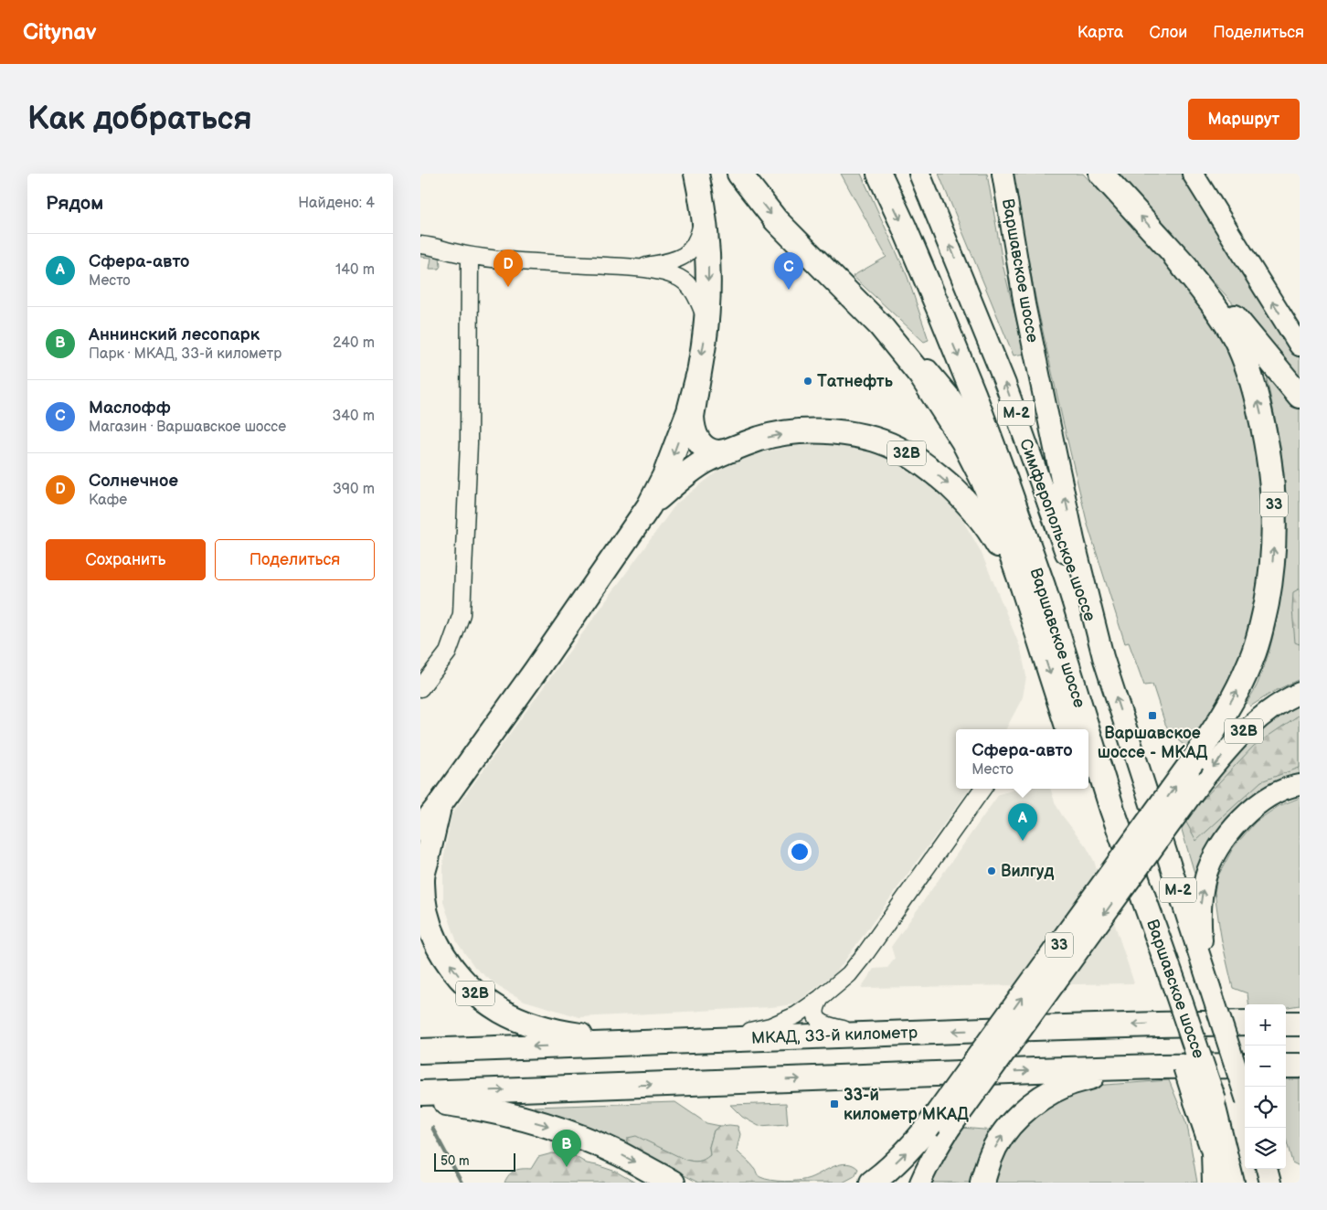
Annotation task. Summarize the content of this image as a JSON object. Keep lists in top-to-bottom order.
{
  "streets": {
    "highway": [
      "Варшавское шоссе",
      "М-2",
      "32B",
      "33",
      "Симферопольское шоссе",
      "МКАД, 33-й километр"
    ]
  },
  "crossings": [
    ["Варшавское шоссе", "32B"],
    ["Варшавское шоссе", "Симферопольское шоссе"],
    ["32B", "33"],
    ["32B", "Симферопольское шоссе"],
    ["32B", "МКАД, 33-й километр"]
  ],
  "places": {
    "other": ["Татнефть", "Вилгуд"],
    "transit": ["Варшавское шоссе - МКАД", "33-й километр МКАД"]
  },
  "scale_bar": "50 m",
  "page": {
    "header": "Citynav",
    "nav": ["Карта", "Слои", "Поделиться"],
    "buttons": [
      "Маршрут",
      ["Сохранить", "Поделиться"]
    ],
    "title": "Как добраться",
    "heading": ["Рядом", "Найдено: 4"],
    "list": [
      {
        "mark": "A",
        "name": "Сфера-авто",
        "note": "Место",
        "value": "140 m"
      },
      {
        "mark": "B",
        "name": "Аннинский лесопарк",
        "note": "Парк · МКАД, 33-й километр",
        "value": "240 m"
      },
      {
        "mark": "C",
        "name": "Маслофф",
        "note": "Магазин · Варшавское шоссе",
        "value": "340 m"
      },
      {
        "mark": "D",
        "name": "Солнечное",
        "note": "Кафе",
        "value": "390 m"
      }
    ],
    "pins": [
      "D",
      "C",
      "A",
      "B"
    ],
    "popup": ["Сфера-авто", "Место"],
    "map_buttons": ["+", "−"],
    "scale": "50 m"
  }
}
